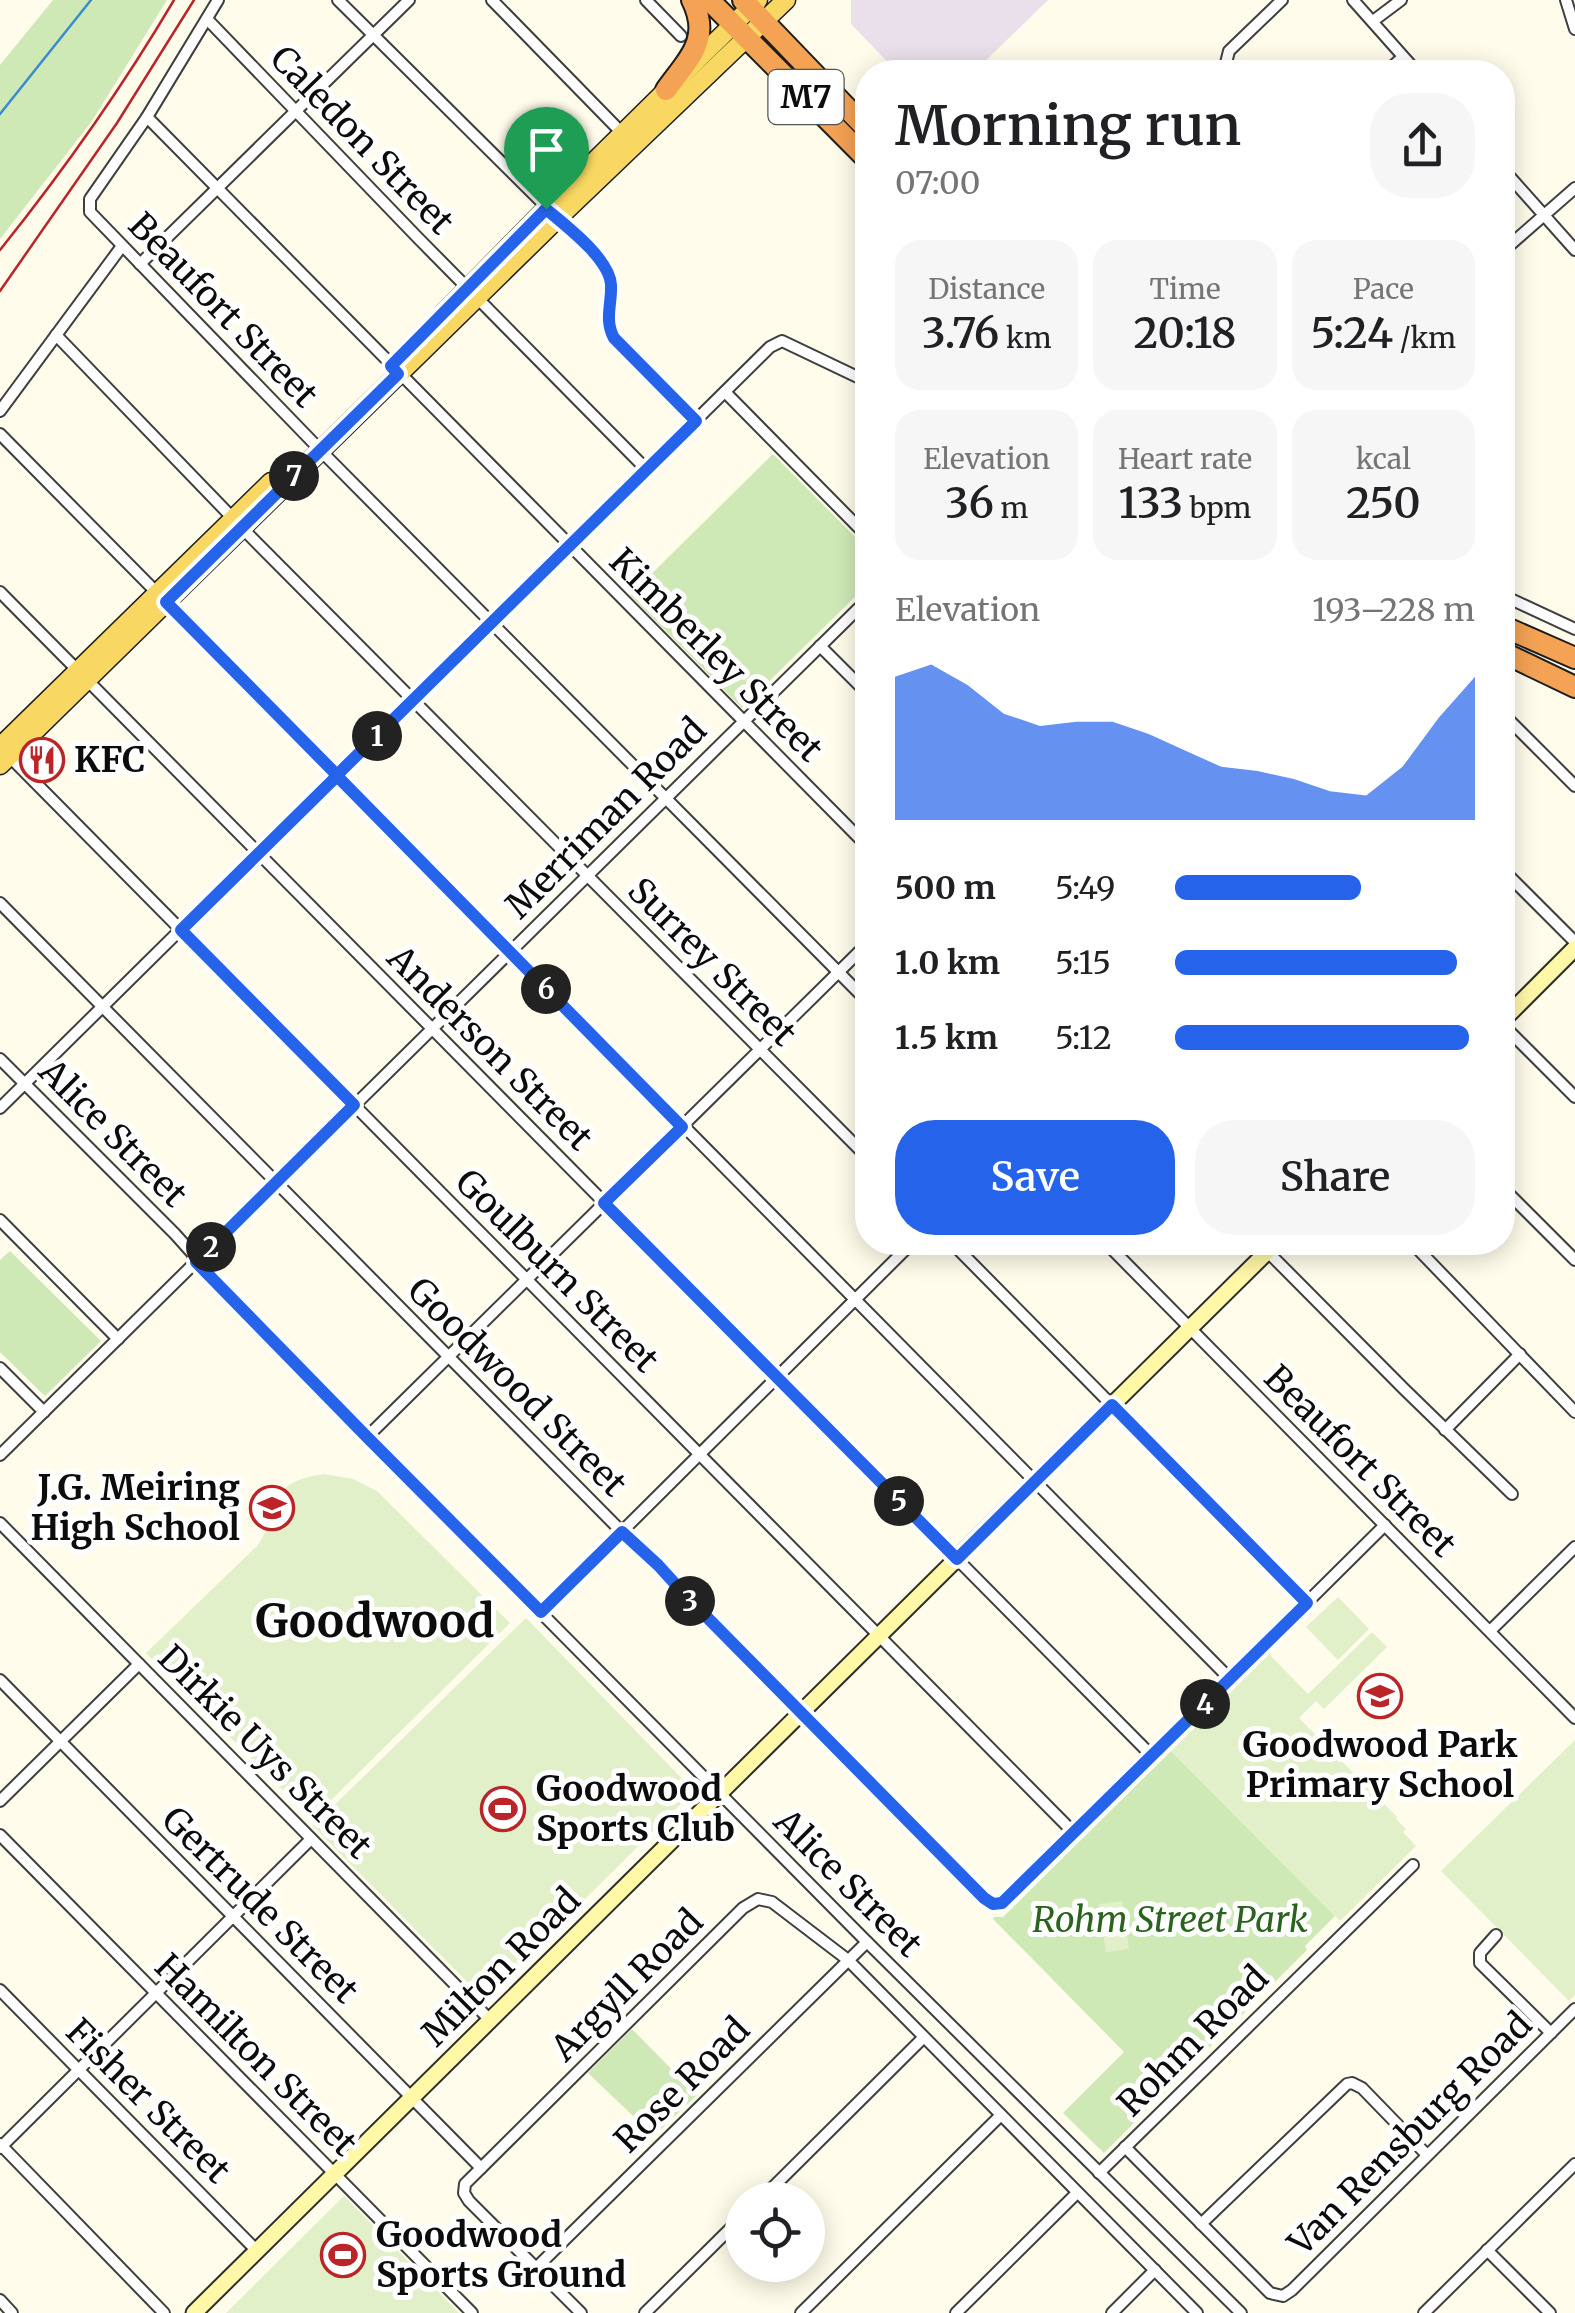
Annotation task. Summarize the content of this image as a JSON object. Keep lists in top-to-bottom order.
{
  "streets": {
    "highway": ["M7"],
    "street": [
      "Caledon Street",
      "Beaufort Street",
      "Kimberley Street",
      "Merriman Road",
      "Surrey Street",
      "Anderson Street",
      "Alice Street",
      "Goulburn Street",
      "Goodwood Street",
      "Dirkie Uys Street",
      "Gertrude Street",
      "Milton Road",
      "Argyll Road",
      "Rohm Road",
      "Hamilton Street",
      "Rose Road",
      "Fisher Street",
      "Van Rensburg Road"
    ]
  },
  "crossings": [
    ["Beaufort Street", "Kimberley Street"],
    ["Beaufort Street", "Merriman Road"],
    ["Beaufort Street", "Milton Road"],
    ["Kimberley Street", "Merriman Road"],
    ["Merriman Road", "Surrey Street"],
    ["Merriman Road", "Anderson Street"],
    ["Merriman Road", "Alice Street"],
    ["Merriman Road", "Goulburn Street"],
    ["Merriman Road", "Goodwood Street"],
    ["Anderson Street", "Milton Road"],
    ["Alice Street", "Milton Road"],
    ["Alice Street", "Argyll Road"],
    ["Alice Street", "Rohm Road"],
    ["Alice Street", "Rose Road"],
    ["Goulburn Street", "Goodwood Street"],
    ["Goulburn Street", "Milton Road"],
    ["Goodwood Street", "Milton Road"],
    ["Dirkie Uys Street", "Milton Road"],
    ["Gertrude Street", "Milton Road"],
    ["Gertrude Street", "Argyll Road"],
    ["Milton Road", "Hamilton Street"],
    ["Milton Road", "Fisher Street"],
    ["Argyll Road", "Rose Road"]
  ],
  "districts": ["Goodwood"],
  "parks": ["Rohm Street Park"],
  "places": {
    "restaurant": ["KFC"],
    "school or university": ["J.G. Meiring High School", "Goodwood Park Primary School"],
    "sports": ["Goodwood Sports Club", "Goodwood Sports Ground"]
  },
  "page": {
    "heading": ["Morning run", "07:00"],
    "stats": [
      ["Distance", "3.76 km"],
      ["Time", "20:18"],
      ["Pace", "5:24 /km"],
      ["Elevation", "36 m"],
      ["Heart rate", "133 bpm"],
      ["kcal", "250"]
    ],
    "pins": [
      "7",
      "1",
      "6",
      "2",
      "5",
      "3",
      "4"
    ],
    "chart": ["Elevation", "193–228 m"],
    "list": [
      {
        "name": "500 m",
        "note": "5:49"
      },
      {
        "name": "1.0 km",
        "note": "5:15"
      },
      {
        "name": "1.5 km",
        "note": "5:12"
      }
    ],
    "buttons": ["Save", "Share"]
  }
}
